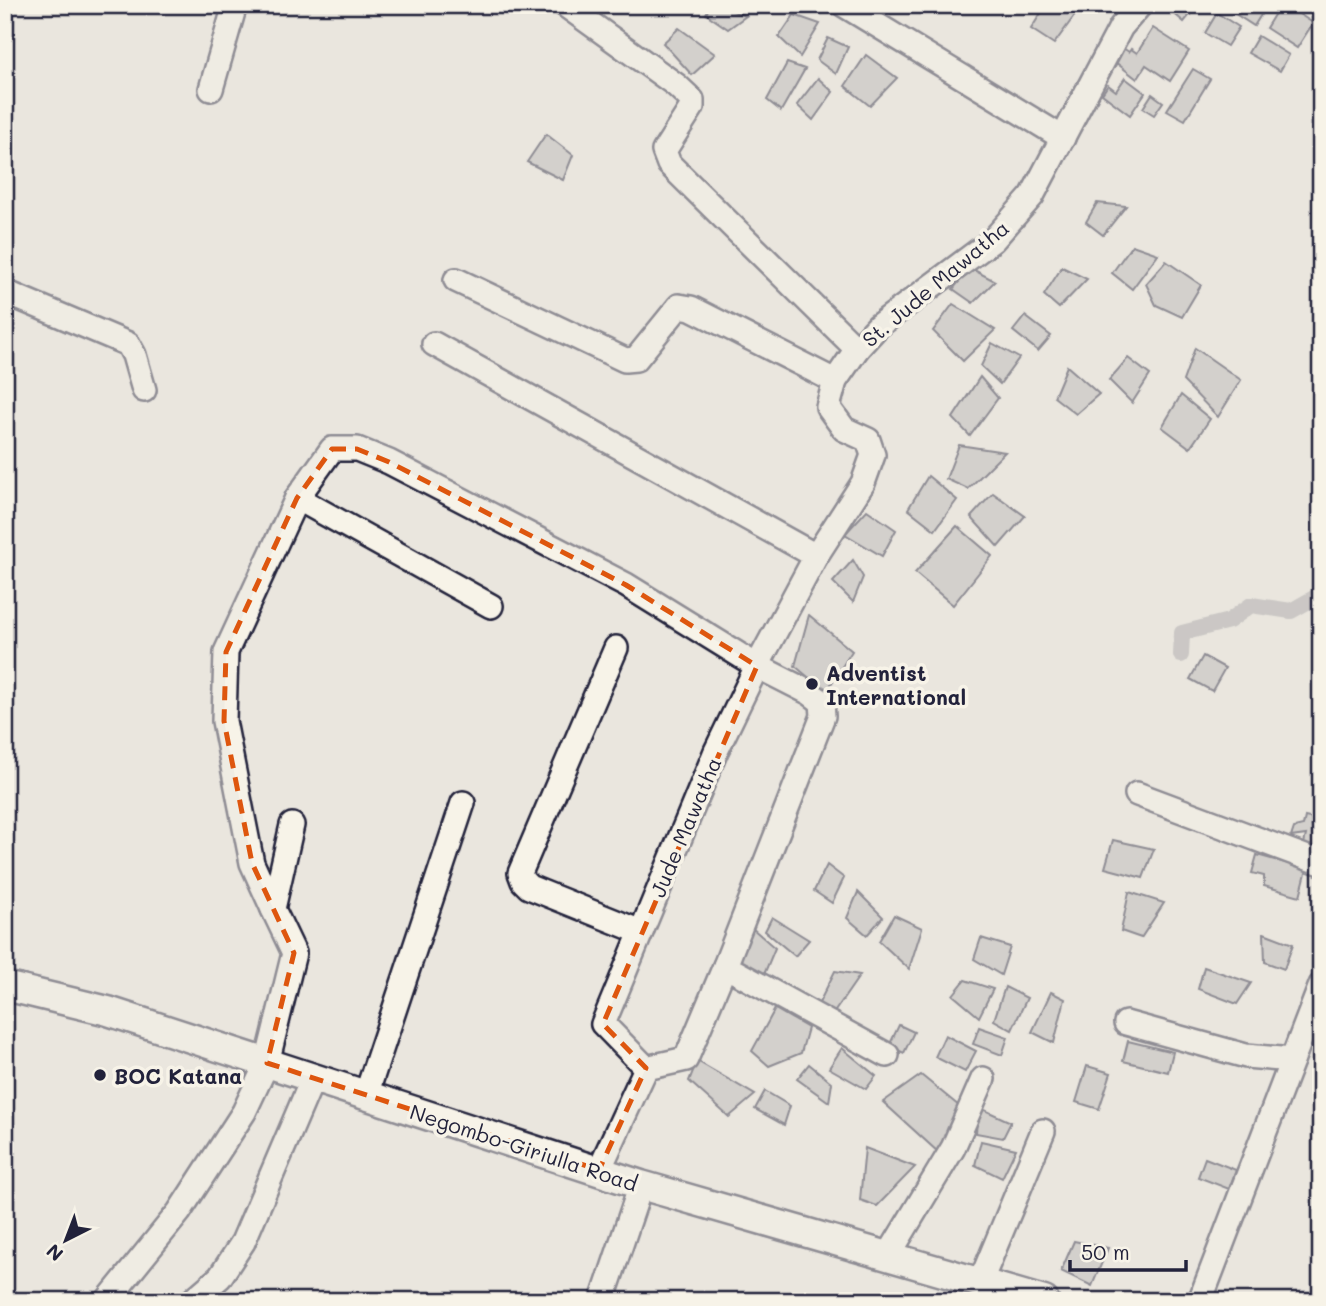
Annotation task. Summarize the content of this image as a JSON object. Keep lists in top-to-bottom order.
{
  "streets": {
    "main road": ["Negombo-Giriulla Road"],
    "street": ["St. Jude Mawatha", "Jude Mawatha"]
  },
  "crossings": [
    ["St. Jude Mawatha", "Jude Mawatha"]
  ],
  "places": ["Adventist International", "BOC Katana"],
  "scale_bar": "50 m",
  "north": "bottom left"
}
